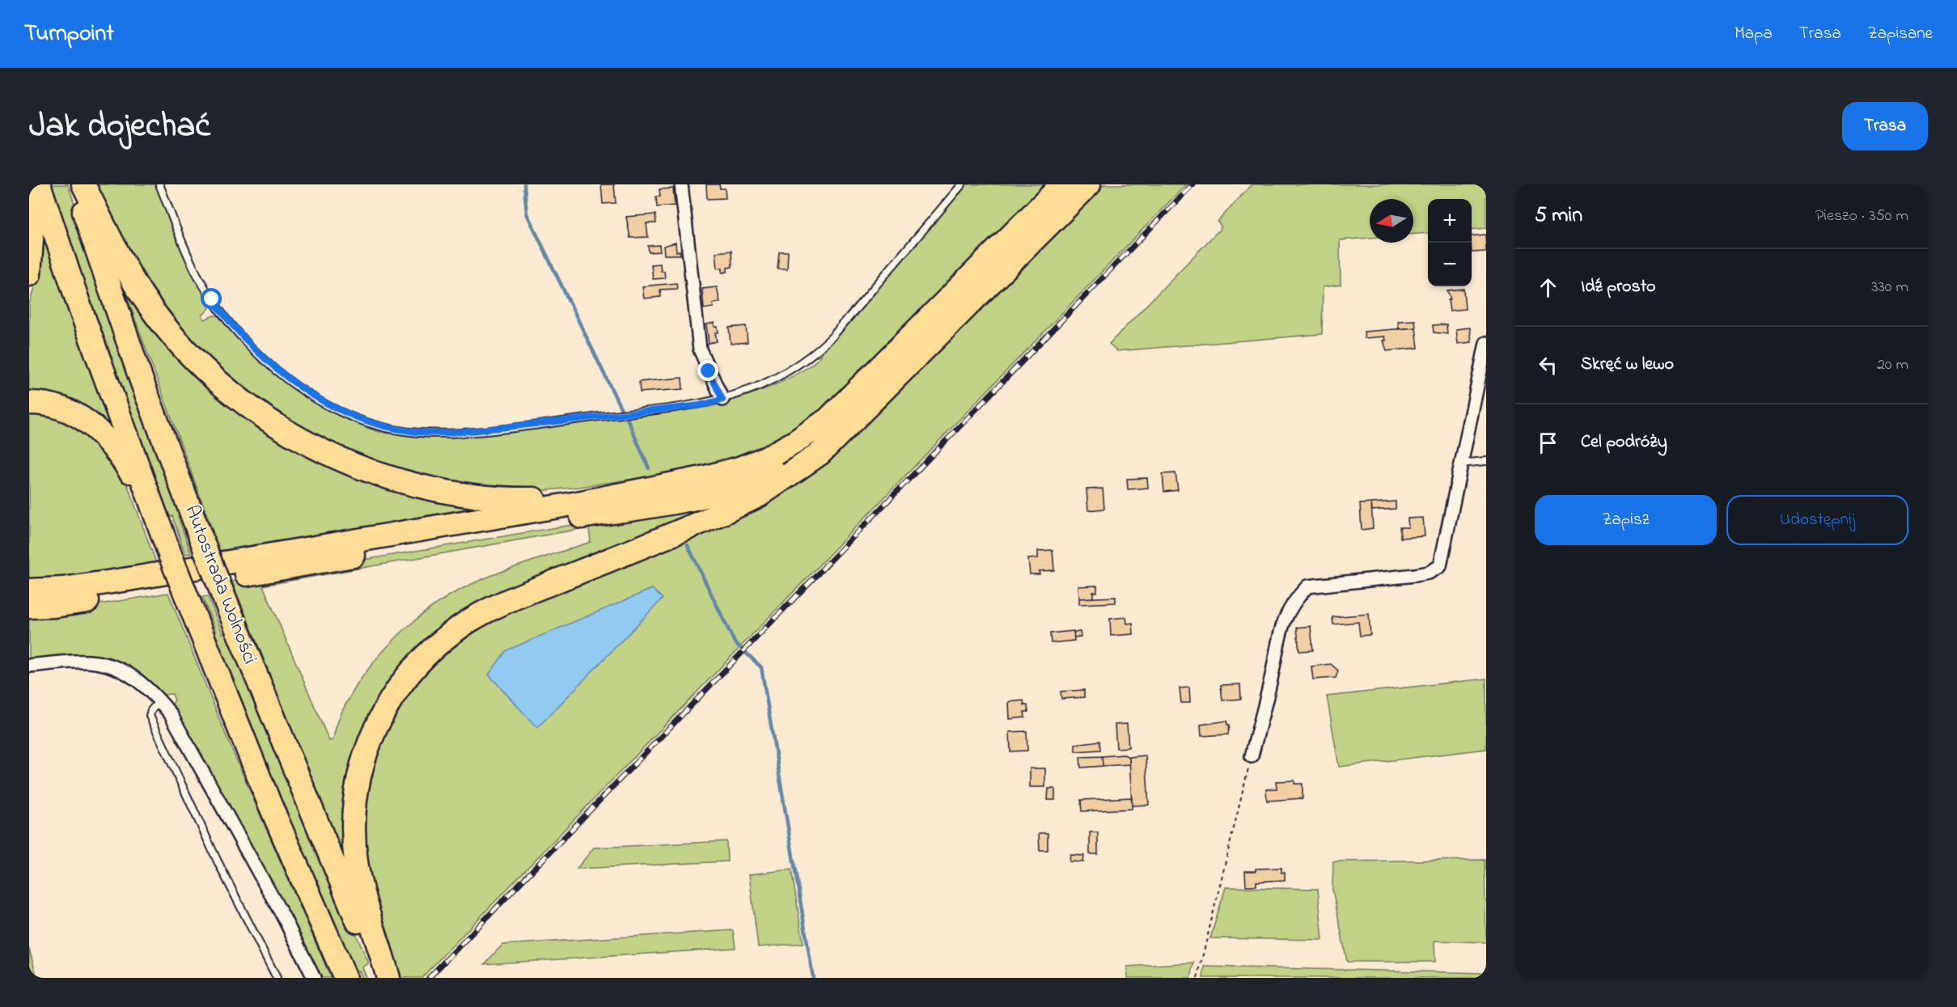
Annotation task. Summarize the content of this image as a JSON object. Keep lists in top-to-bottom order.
{
  "streets": {
    "highway": ["Autostrada Wolności"]
  },
  "north": "left",
  "page": {
    "header": "Turnpoint",
    "nav": ["Mapa", "Trasa", "Zapisane"],
    "title": "Jak dojechać",
    "buttons": [
      "Trasa",
      ["Zapisz", "Udostępnij"]
    ],
    "heading": ["5 min", "Pieszo · 350 m"],
    "map_buttons": ["+", "−"],
    "list": [
      ["Idź prosto", "330 m"],
      ["Skręć w lewo", "20 m"],
      "Cel podróży"
    ]
  }
}
